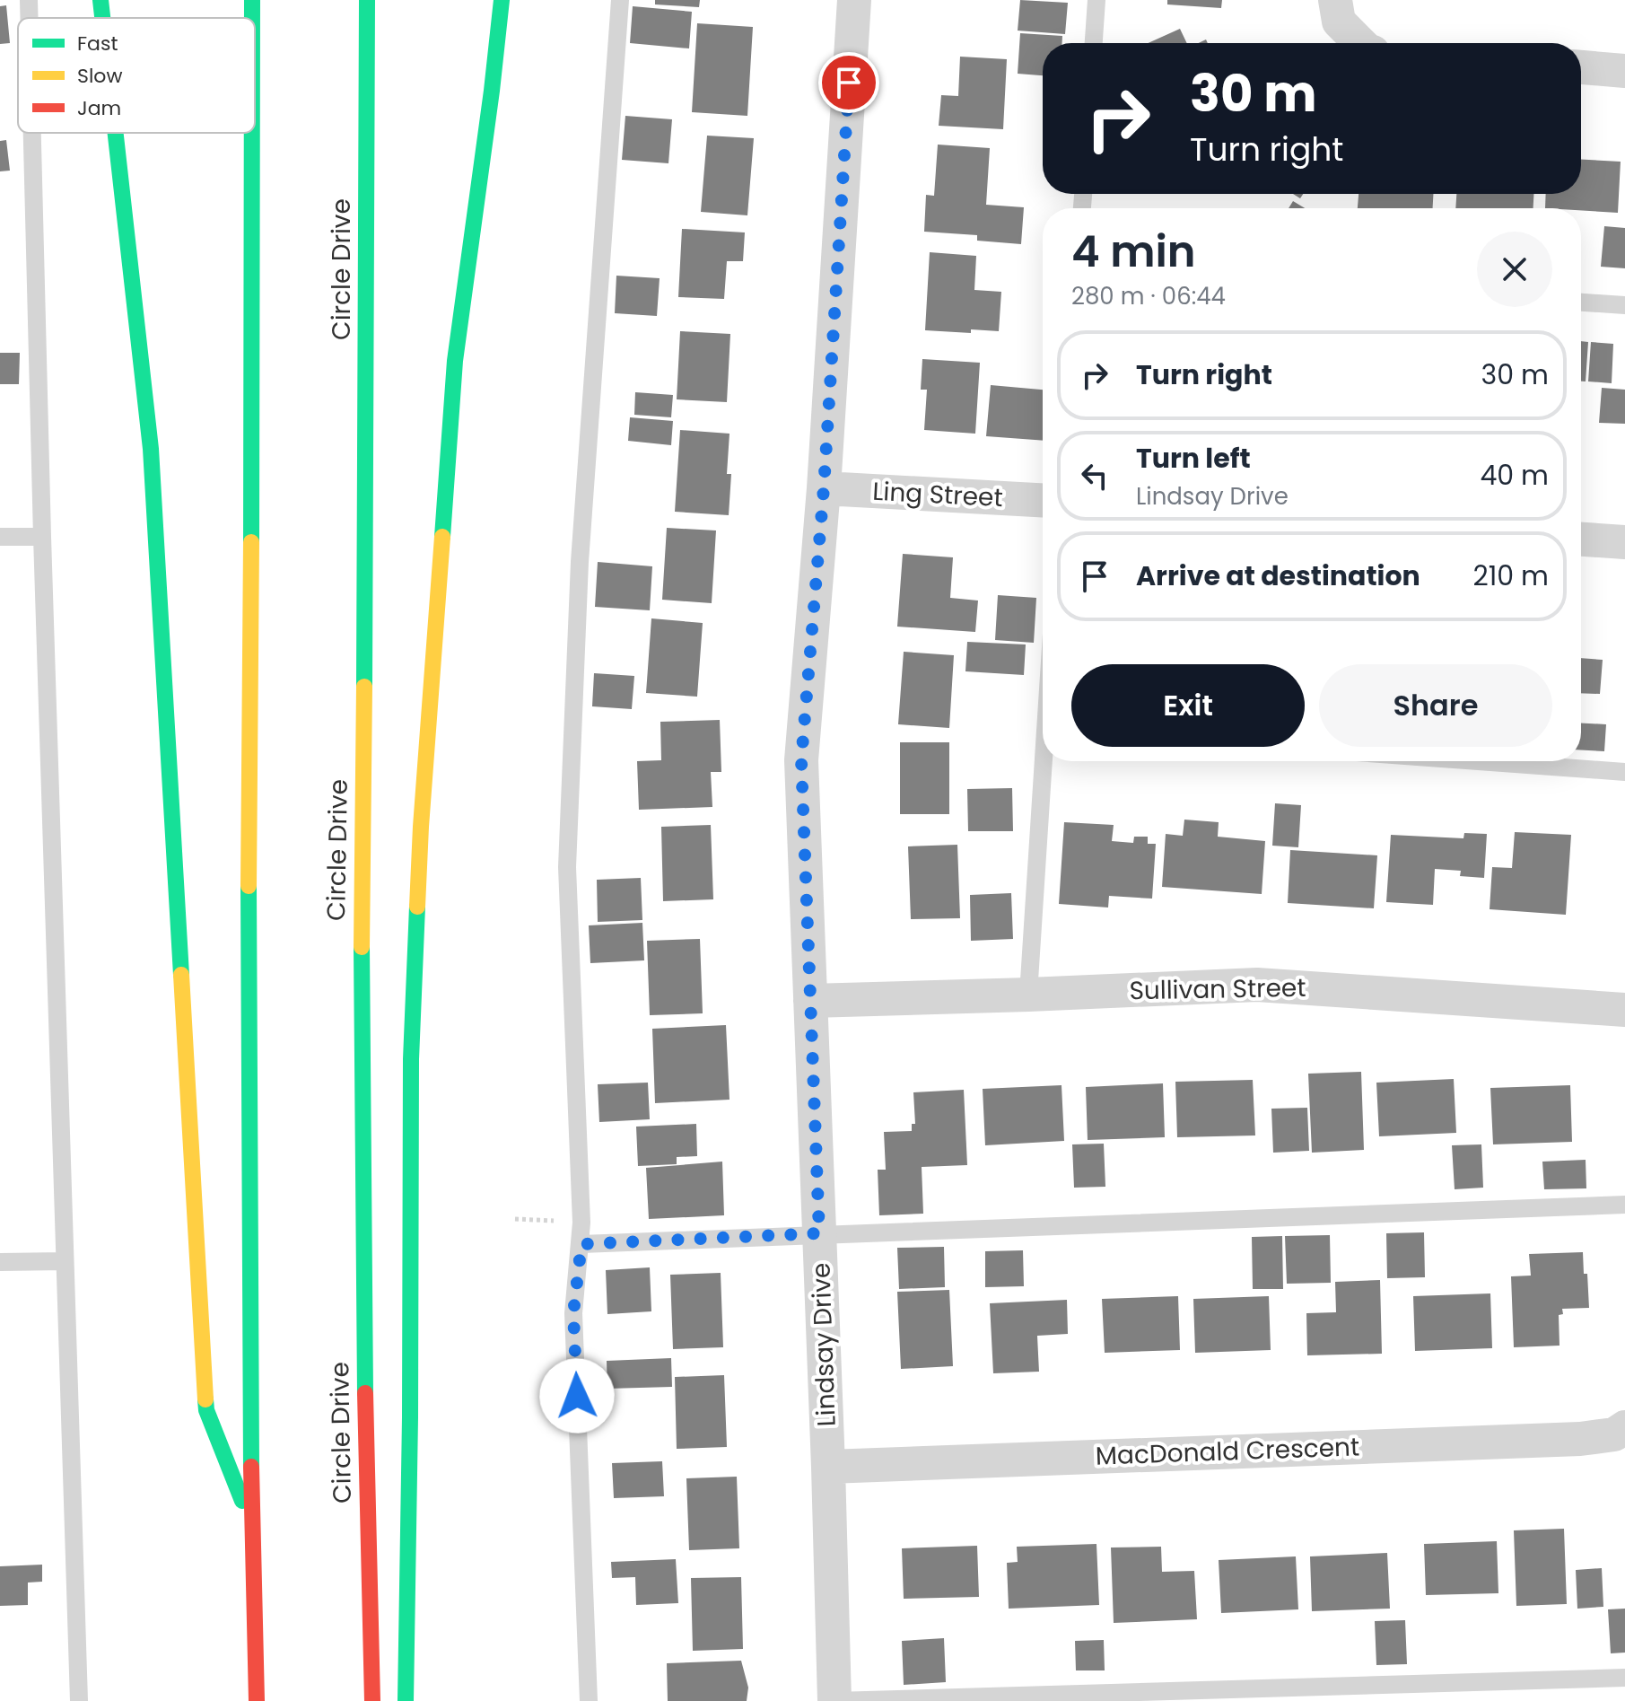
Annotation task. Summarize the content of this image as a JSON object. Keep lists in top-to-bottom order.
{
  "streets": {
    "highway": ["Circle Drive"],
    "street": [
      "Ling Street",
      "Sullivan Street",
      "Lindsay Drive",
      "MacDonald Crescent"
    ]
  },
  "crossings": [
    ["Ling Street", "Lindsay Drive"],
    ["Sullivan Street", "Lindsay Drive"],
    ["Lindsay Drive", "MacDonald Crescent"]
  ],
  "legend": ["Fast", "Slow", "Jam"],
  "page": {
    "turn": ["30 m", "Turn right"],
    "heading": ["4 min", "280 m · 06:44"],
    "list": [
      {
        "name": "Turn right",
        "value": "30 m"
      },
      {
        "name": "Turn left",
        "note": "Lindsay Drive",
        "value": "40 m"
      },
      {
        "name": "Arrive at destination",
        "value": "210 m"
      }
    ],
    "buttons": ["Exit", "Share"]
  }
}
